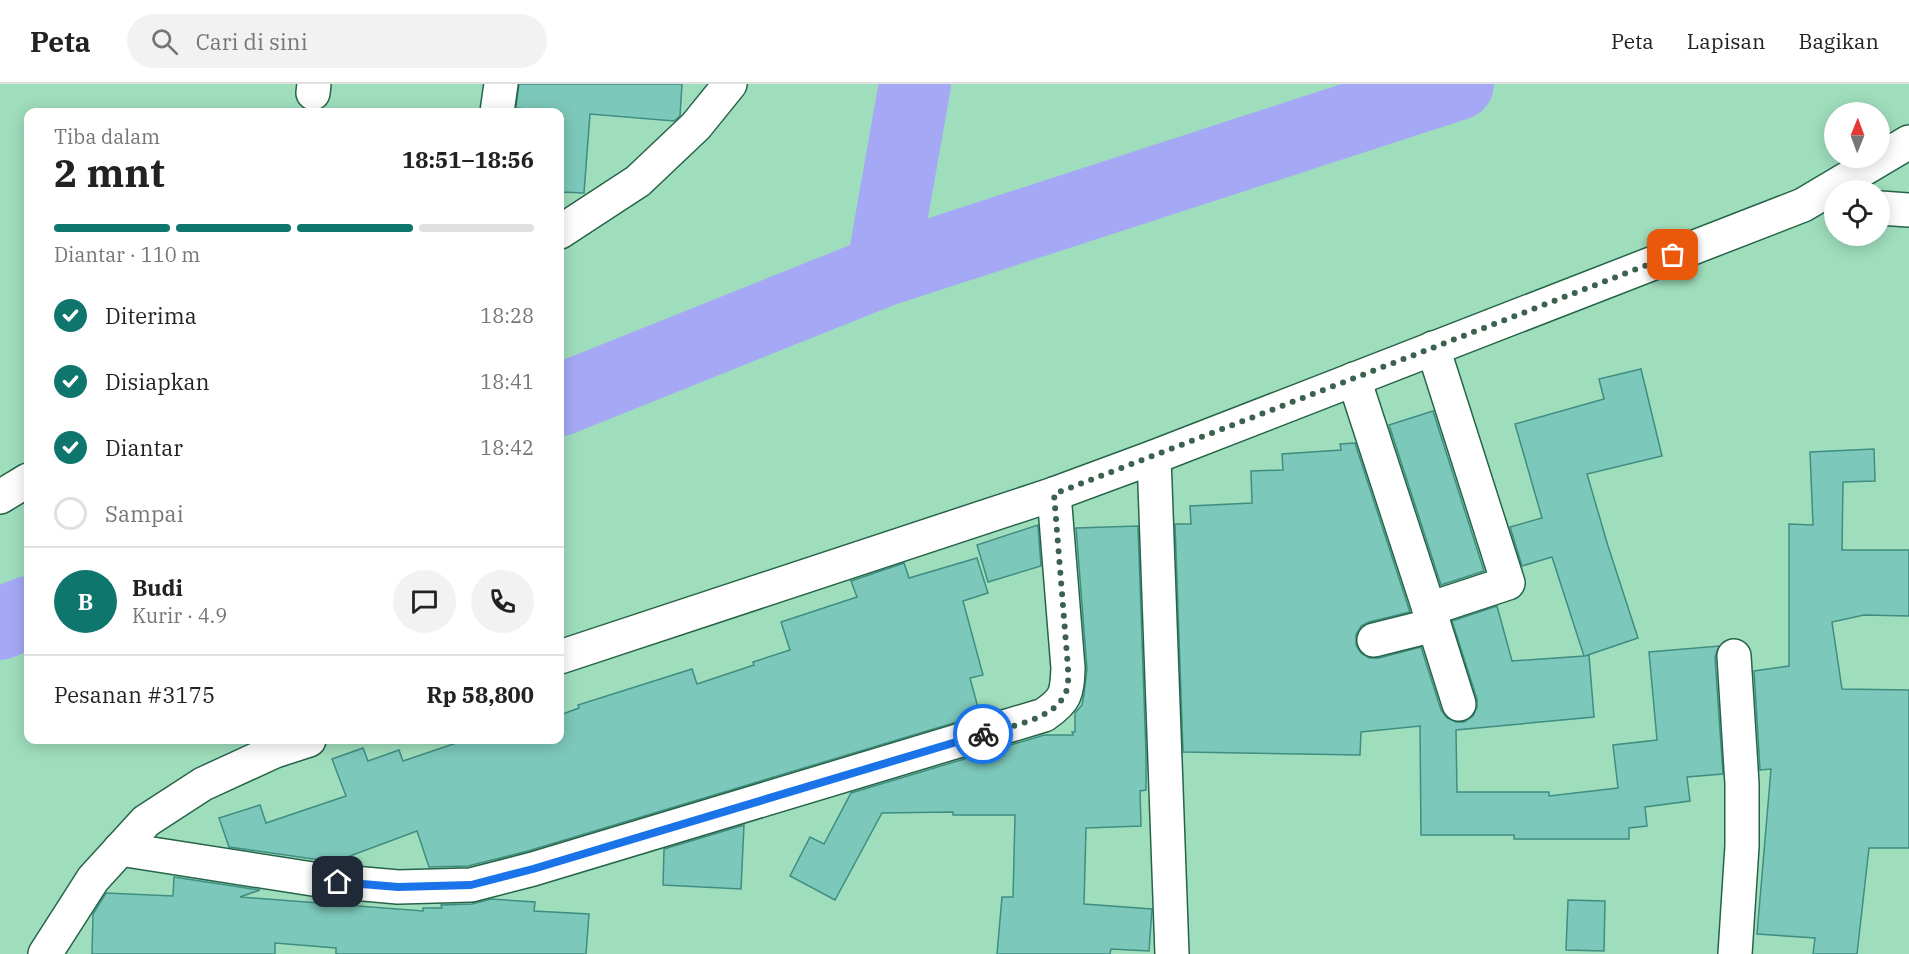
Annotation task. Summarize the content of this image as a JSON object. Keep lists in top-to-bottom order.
{
  "north": "top",
  "page": {
    "header": "Peta",
    "search": "Cari di sini",
    "nav": ["Peta", "Lapisan", "Bagikan"],
    "heading": ["2 mnt", "Tiba dalam", "18:51–18:56"],
    "panel": [
      "Budi",
      "Kurir · 4.9",
      "Pesanan #3175",
      "Rp 58,800"
    ],
    "bar": "Diantar · 110 m",
    "list": [
      ["Diterima", "18:28"],
      ["Disiapkan", "18:41"],
      ["Diantar", "18:42"],
      "Sampai"
    ],
    "round": "B"
  }
}
